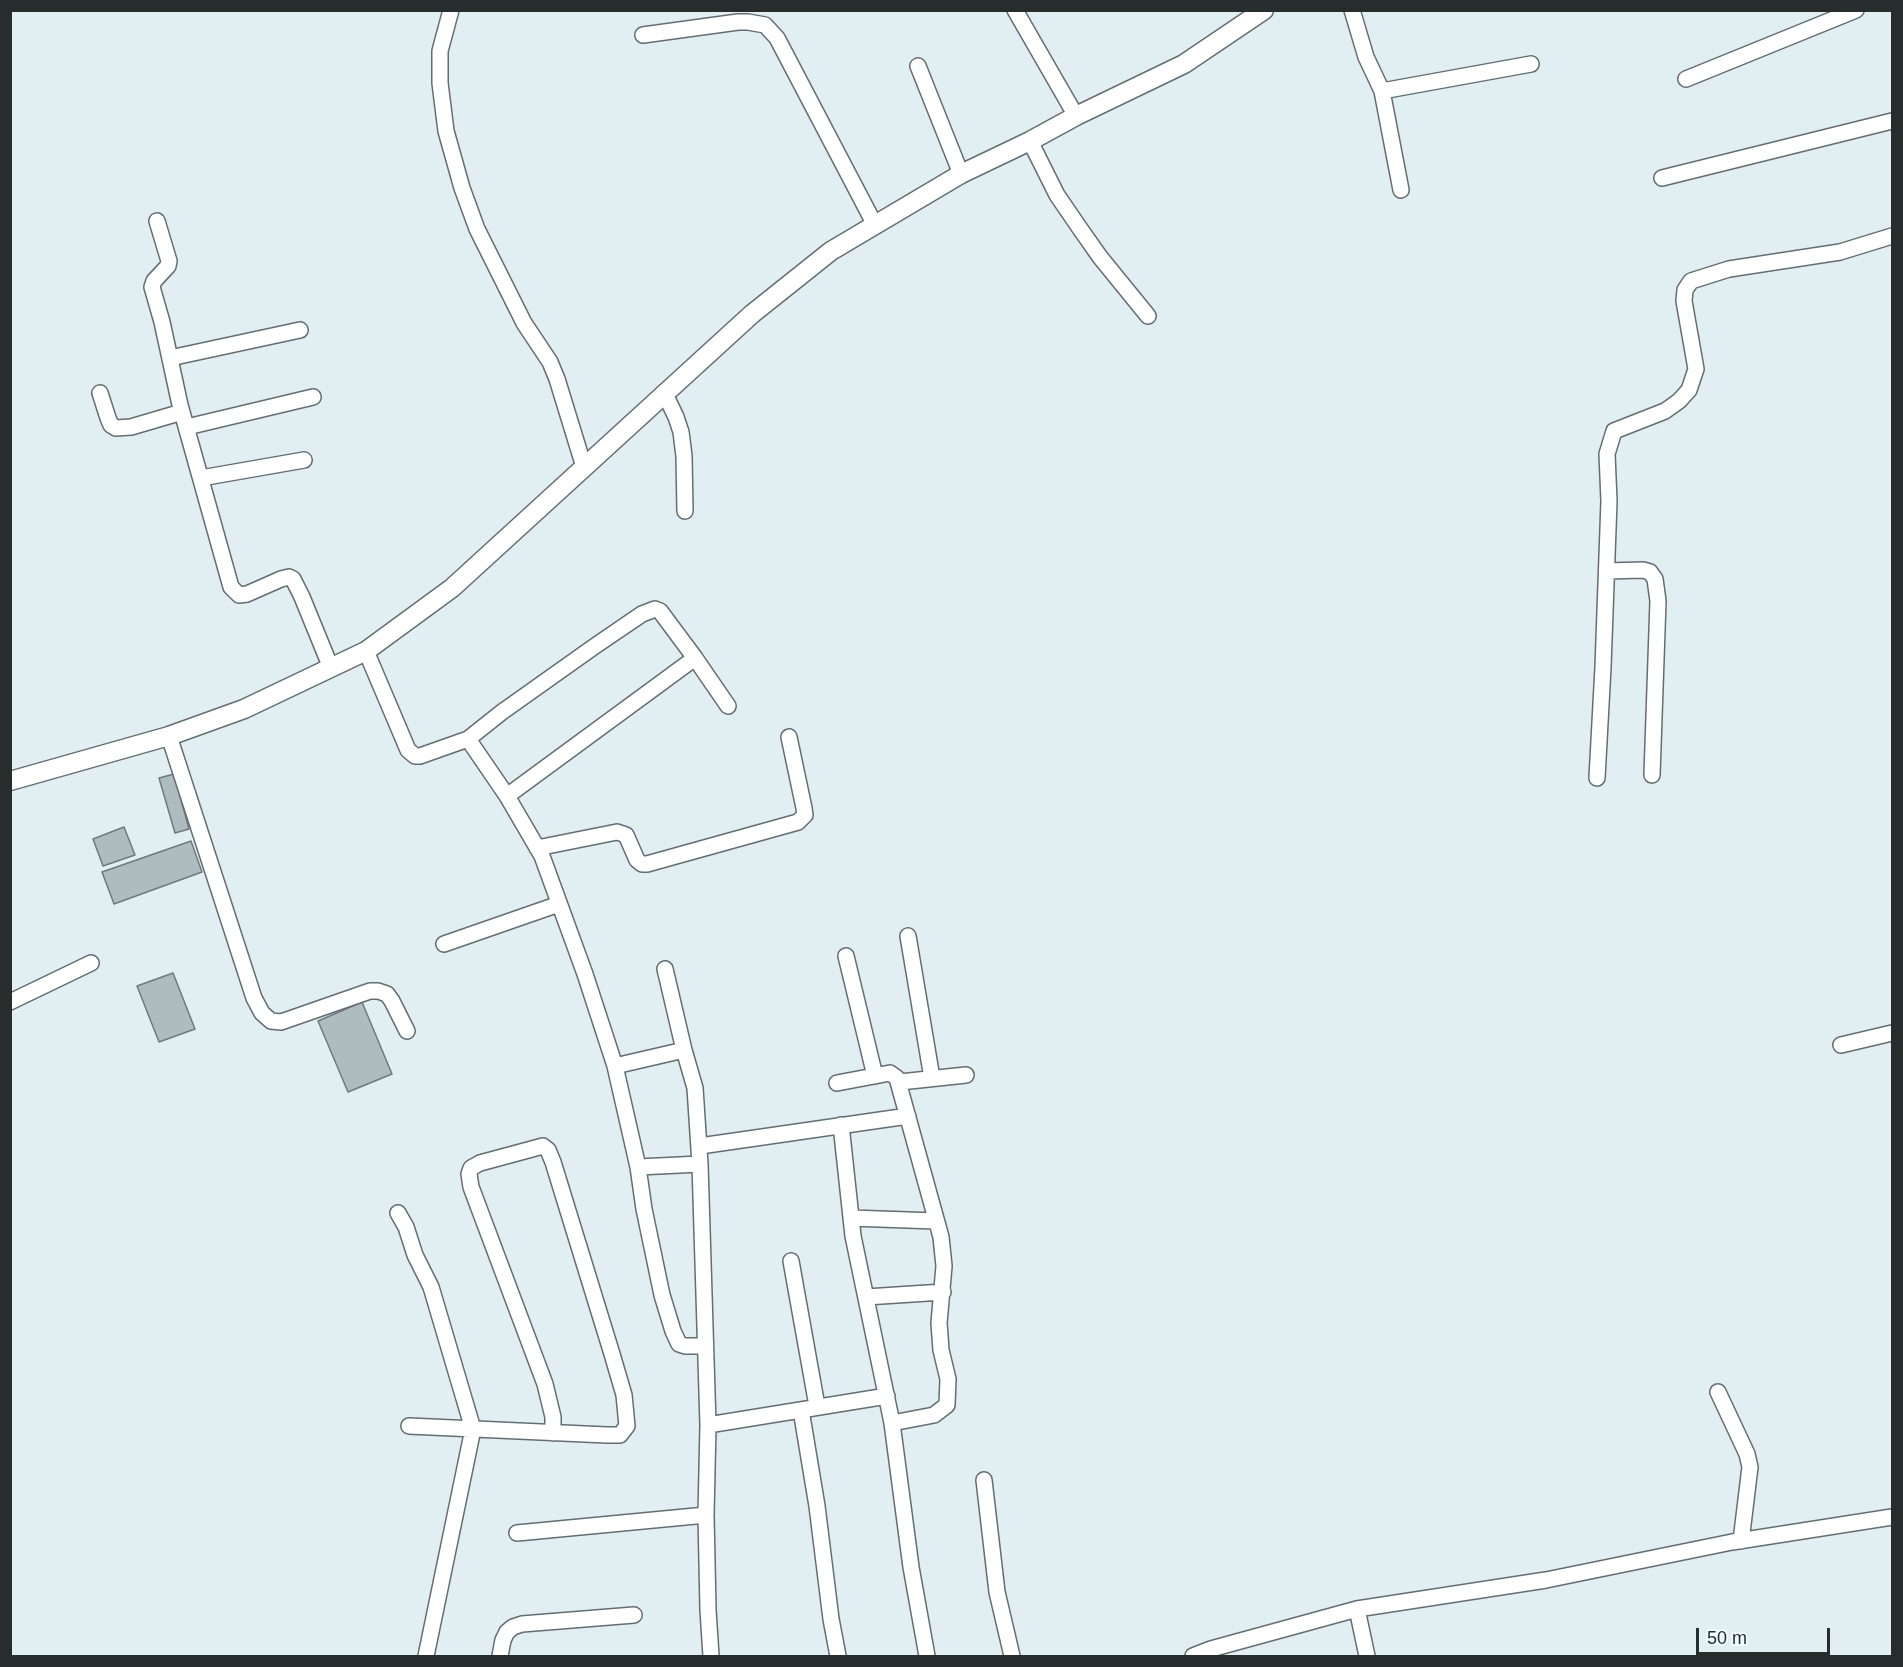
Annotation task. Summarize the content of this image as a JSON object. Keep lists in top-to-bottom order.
{
  "scale_bar": "50 m"
}
